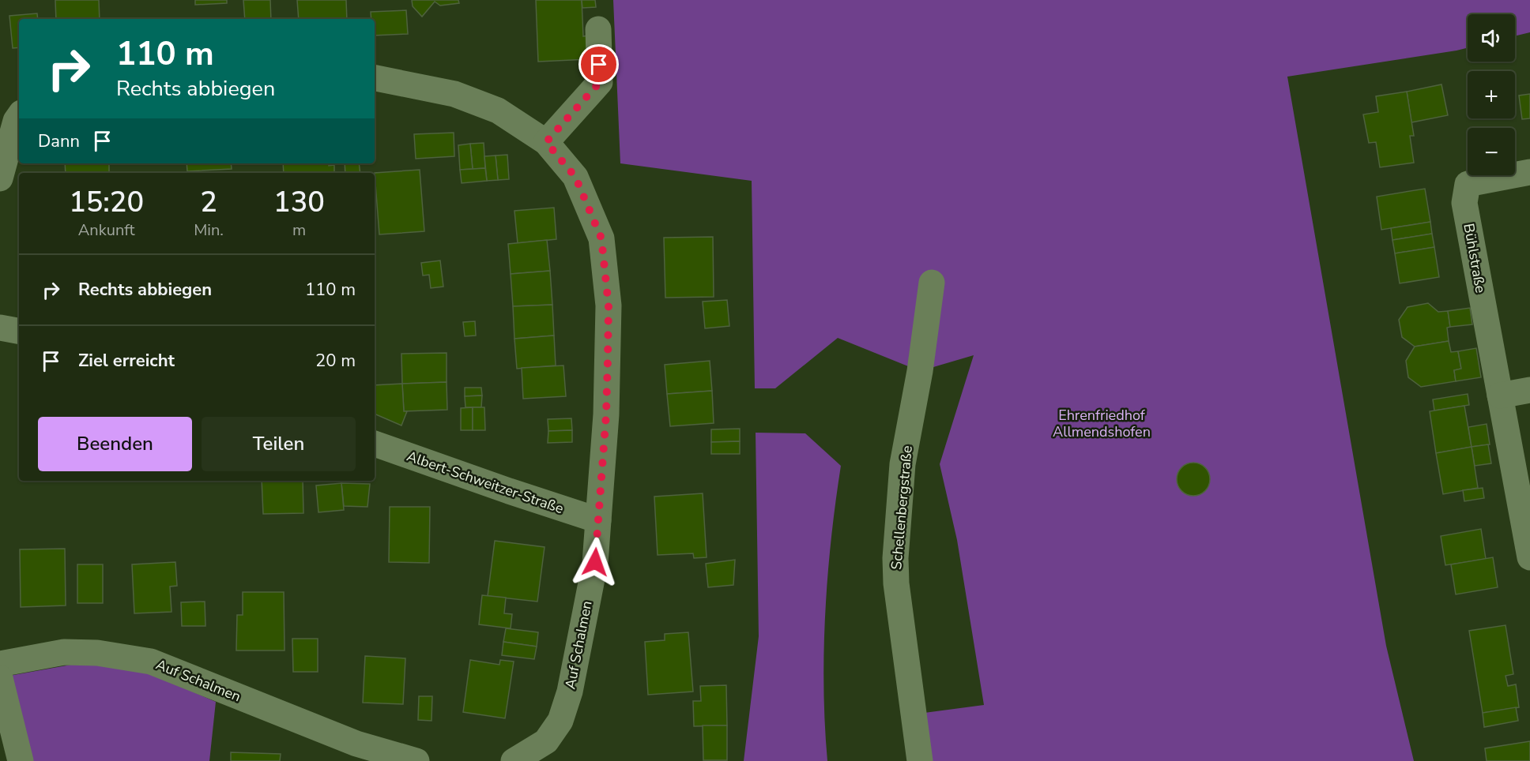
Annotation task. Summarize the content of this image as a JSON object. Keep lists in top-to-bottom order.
{
  "streets": {
    "street": [
      "Bühlstraße",
      "Albert-Schweitzer-Straße",
      "Schellenbergstraße",
      "Auf Schalmen"
    ]
  },
  "crossings": [
    ["Albert-Schweitzer-Straße", "Auf Schalmen"]
  ],
  "parks": ["Ehrenfriedhof Allmendshofen"],
  "page": {
    "map_buttons": ["+", "−"],
    "turn": ["110 m", "Rechts abbiegen"],
    "then": "Dann",
    "eta": [
      "15:20",
      "Ankunft",
      "2",
      "Min.",
      "130",
      "m"
    ],
    "list": [
      {
        "name": "Rechts abbiegen",
        "value": "110 m"
      },
      {
        "name": "Ziel erreicht",
        "value": "20 m"
      }
    ],
    "buttons": ["Beenden", "Teilen"]
  }
}
